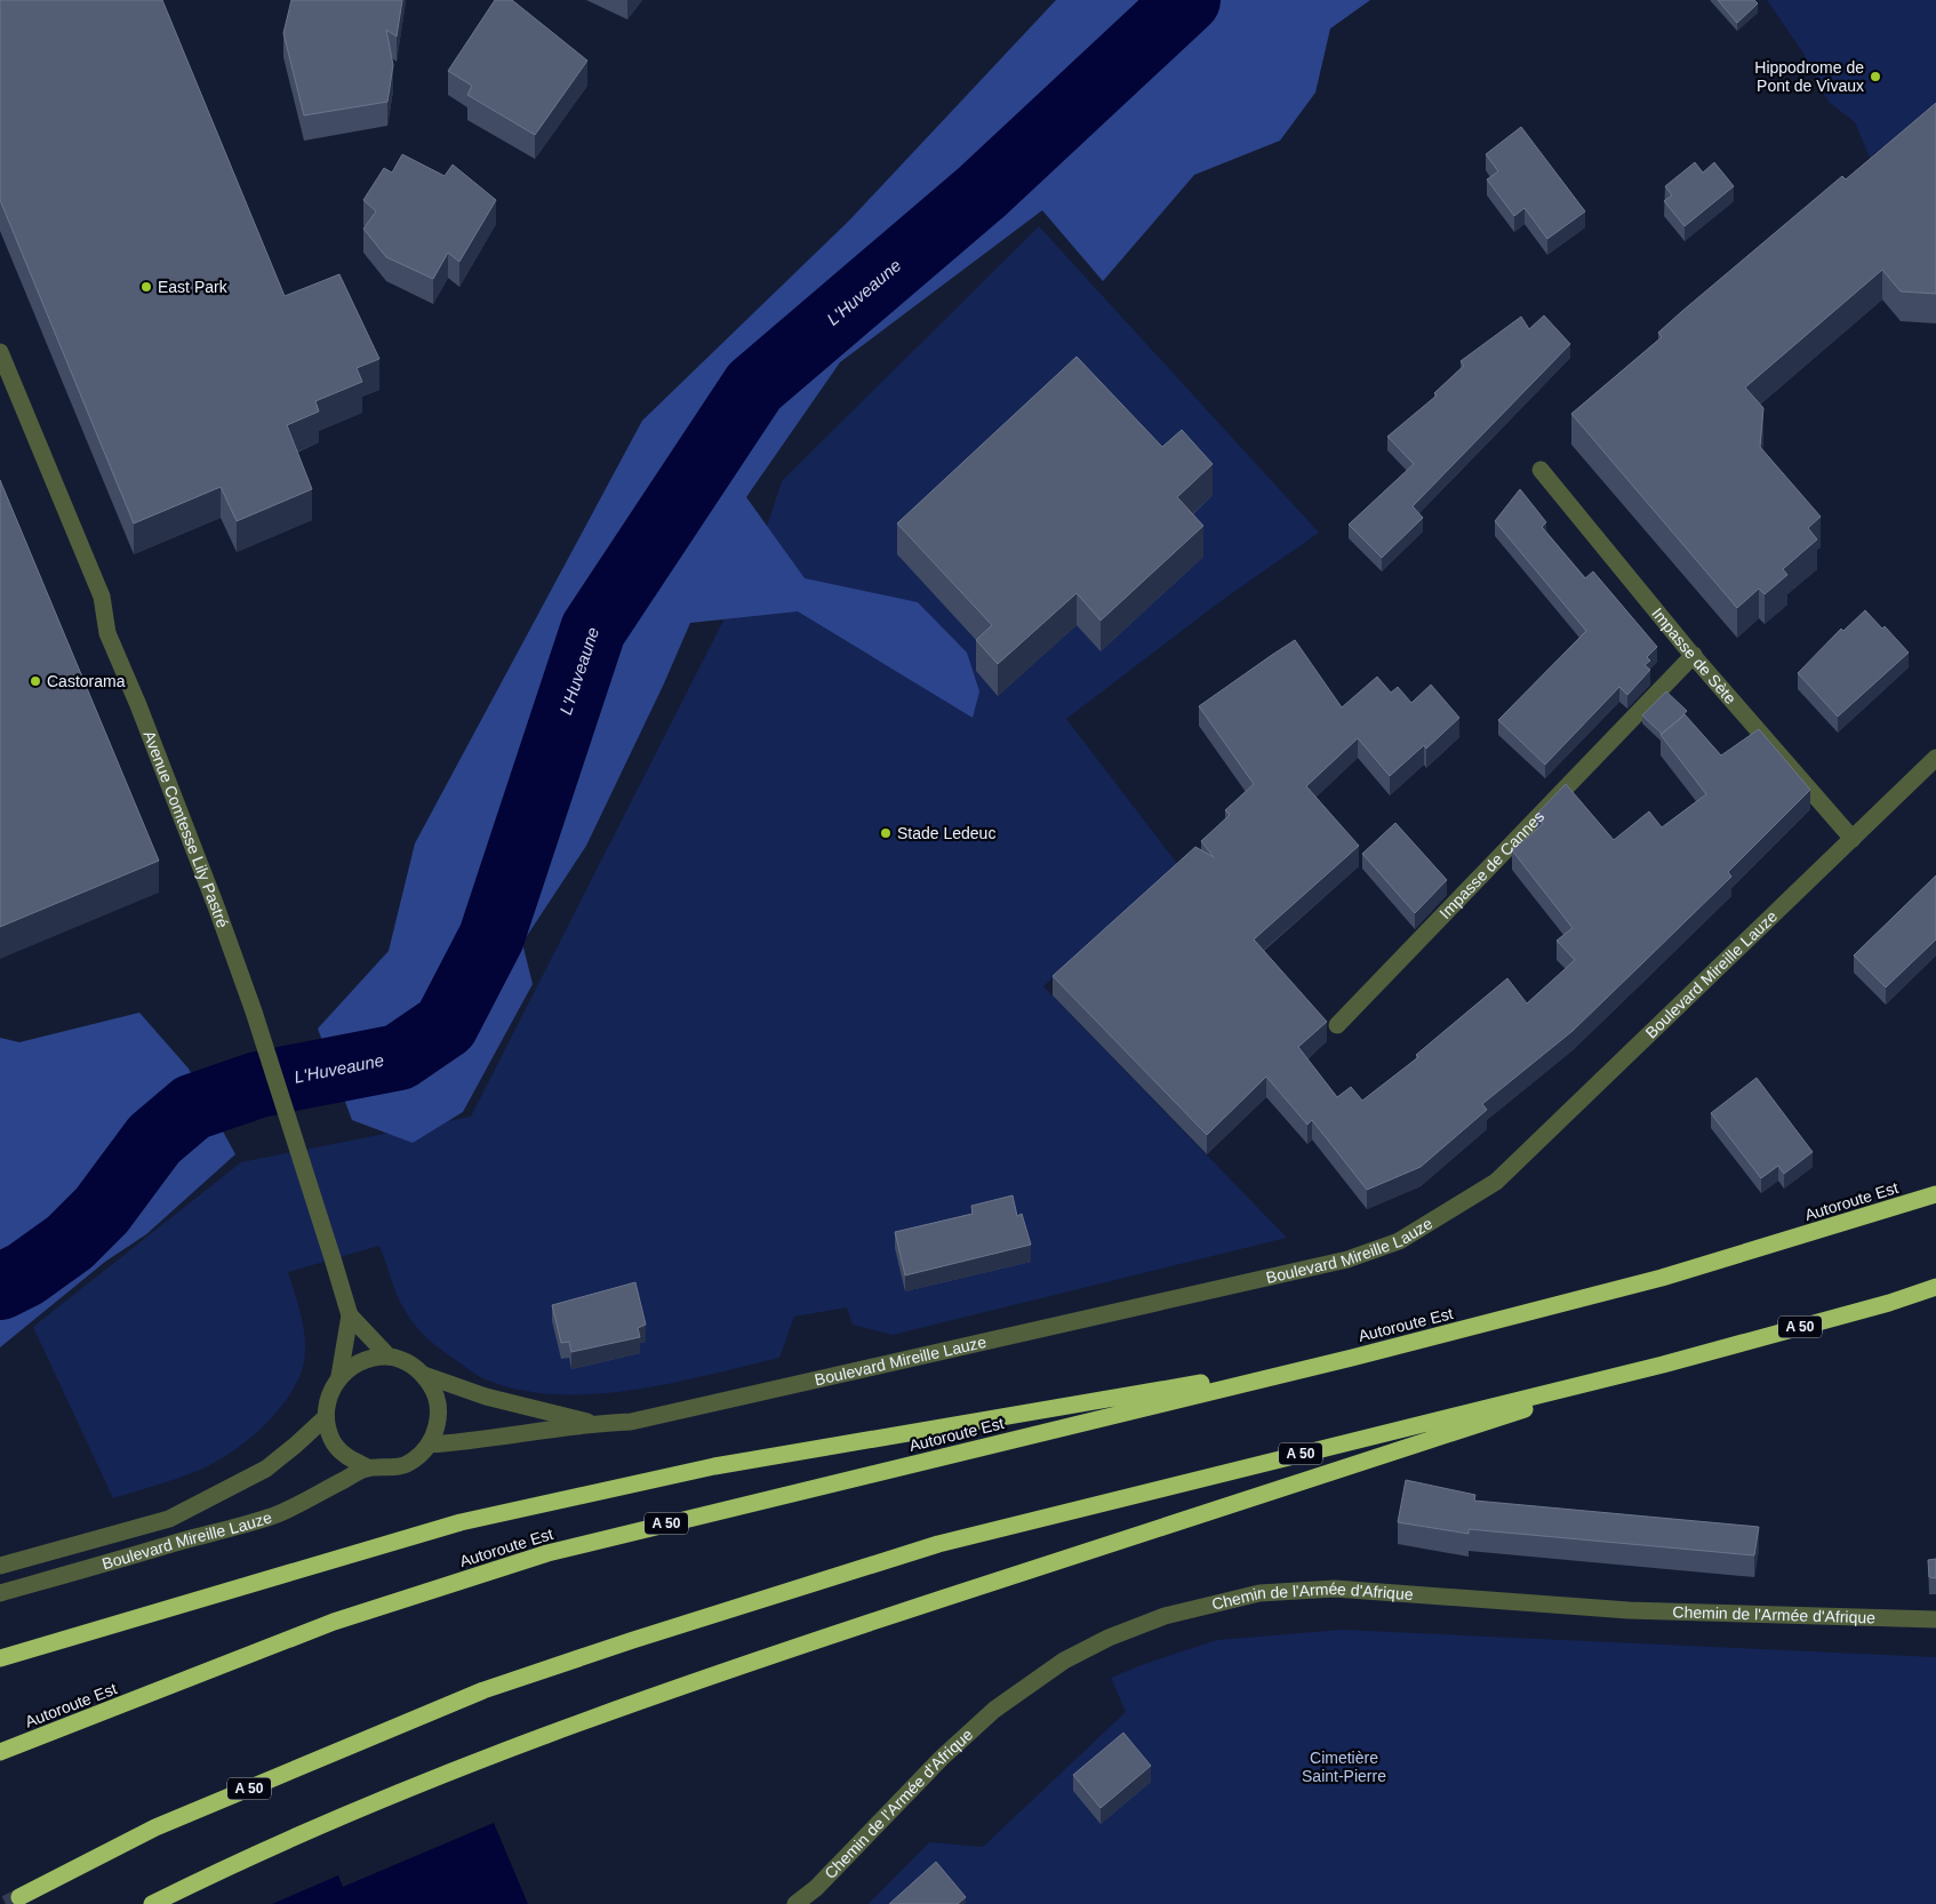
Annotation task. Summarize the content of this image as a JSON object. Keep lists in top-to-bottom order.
{
  "streets": {
    "highway": ["Autoroute Est", "A 50"],
    "street": [
      "Impasse de Sète",
      "Avenue Comtesse Lily Pastré",
      "Impasse de Cannes",
      "Boulevard Mireille Lauze",
      "Chemin de l'Armée d'Afrique"
    ]
  },
  "crossings": [
    ["Impasse de Sète", "Impasse de Cannes"],
    ["Impasse de Sète", "Boulevard Mireille Lauze"],
    ["Avenue Comtesse Lily Pastré", "Boulevard Mireille Lauze"]
  ],
  "water": ["L'Huveaune"],
  "parks": ["Cimetière Saint-Pierre"],
  "places": [
    "Hippodrome de Pont de Vivaux",
    "East Park",
    "Castorama",
    "Stade Ledeuc"
  ]
}
